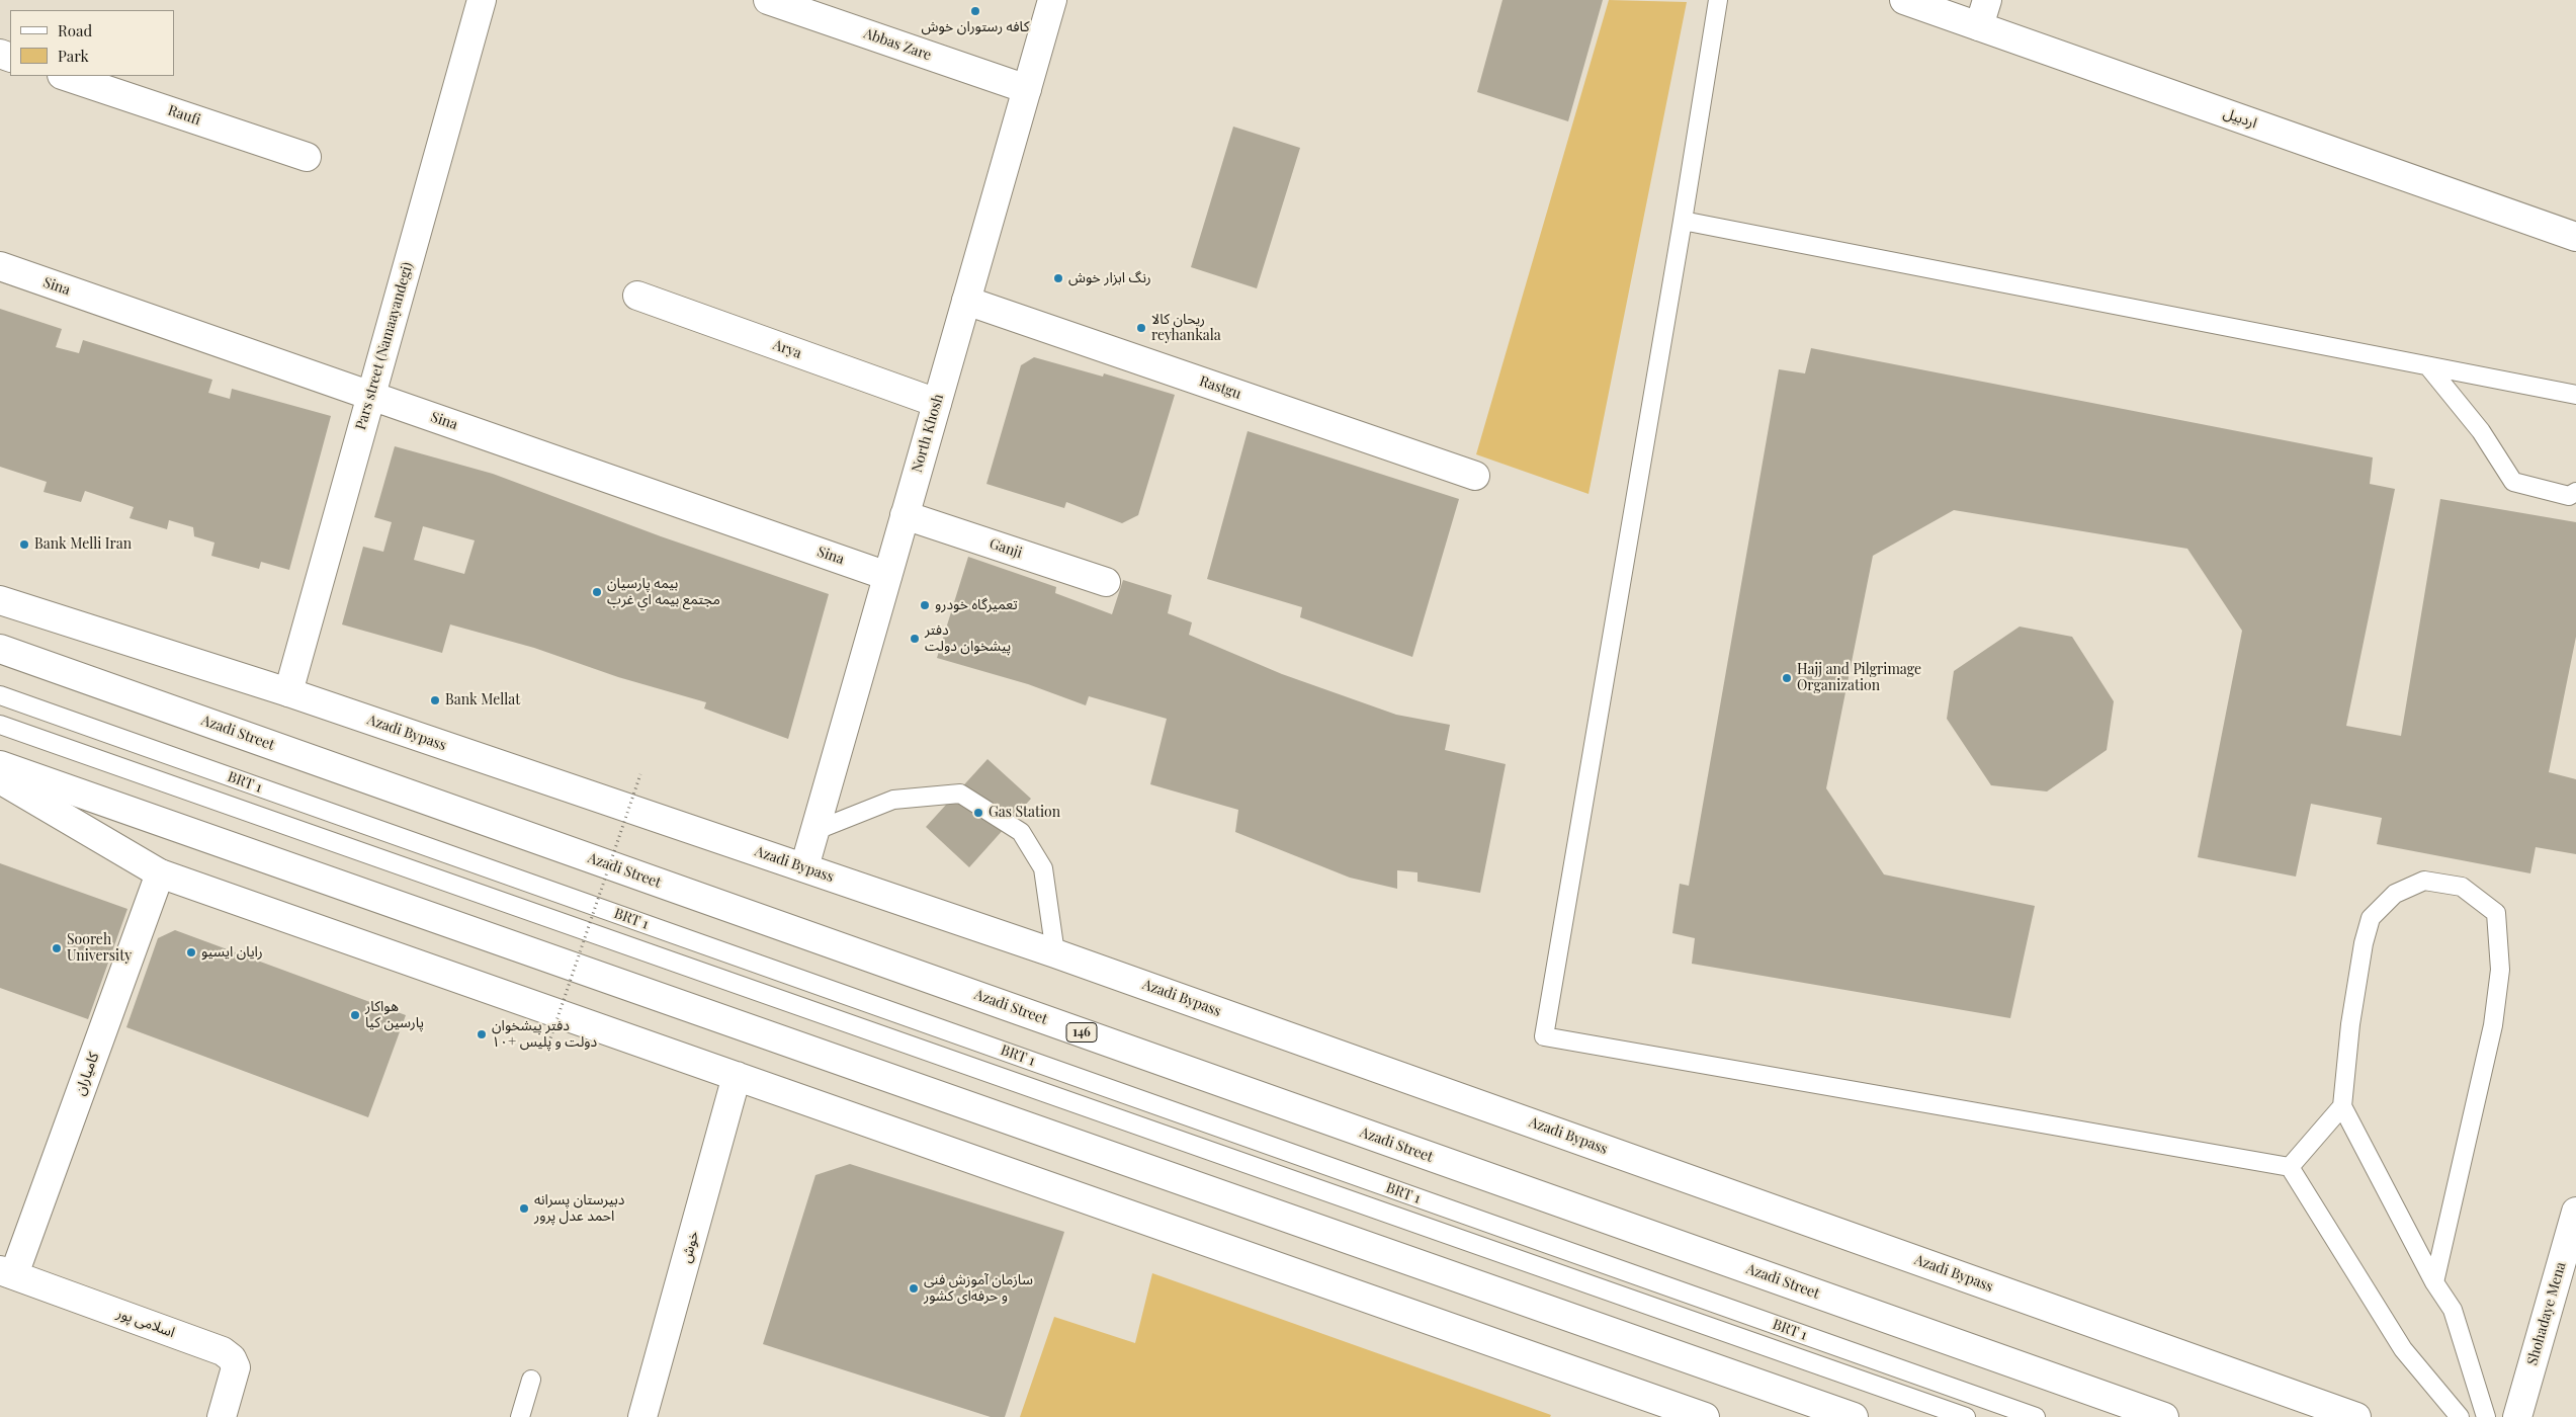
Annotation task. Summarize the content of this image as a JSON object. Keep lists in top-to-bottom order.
{
  "streets": {
    "main road": [
      "Abbas Zare",
      "Raufi",
      "اردبیل",
      "Sina",
      "Pars street (Namaayandegi)",
      "Arya",
      "Rastgu",
      "North Khosh",
      "Ganji",
      "Azadi Street",
      "Azadi Bypass",
      "146",
      "کامیاران",
      "خوش",
      "Shohadaye Mena",
      "اسلامی پور"
    ],
    "lane": ["BRT 1"]
  },
  "crossings": [
    ["Abbas Zare", "North Khosh"],
    ["Sina", "Pars street (Namaayandegi)"],
    ["Sina", "North Khosh"],
    ["Pars street (Namaayandegi)", "Azadi Bypass"],
    ["Arya", "North Khosh"],
    ["Rastgu", "North Khosh"],
    ["North Khosh", "Ganji"],
    ["North Khosh", "Azadi Bypass"],
    ["کامیاران", "اسلامی پور"]
  ],
  "places": [
    "کافه رستوران خوش",
    "رنگ ابزار خوش",
    "ریحان کالا reyhankala",
    "Bank Melli Iran",
    "بيمه پارسيان مجتمع بيمه اي غرب",
    "تعمیرگاه خودرو",
    "دفتر پیشخوان دولت",
    "Hajj and Pilgrimage Organization",
    "Bank Mellat",
    "Gas Station",
    "Sooreh University",
    "رایان ایسیو",
    "هواکار پارسین کیا",
    "دفتر پیشخوان دولت و پلیس +۱۰",
    "دبیرستان پسرانه احمد عدل پرور",
    "سازمان آموزش فنی و حرفه‌ای کشور"
  ],
  "legend": ["Road", "Park"]
}
